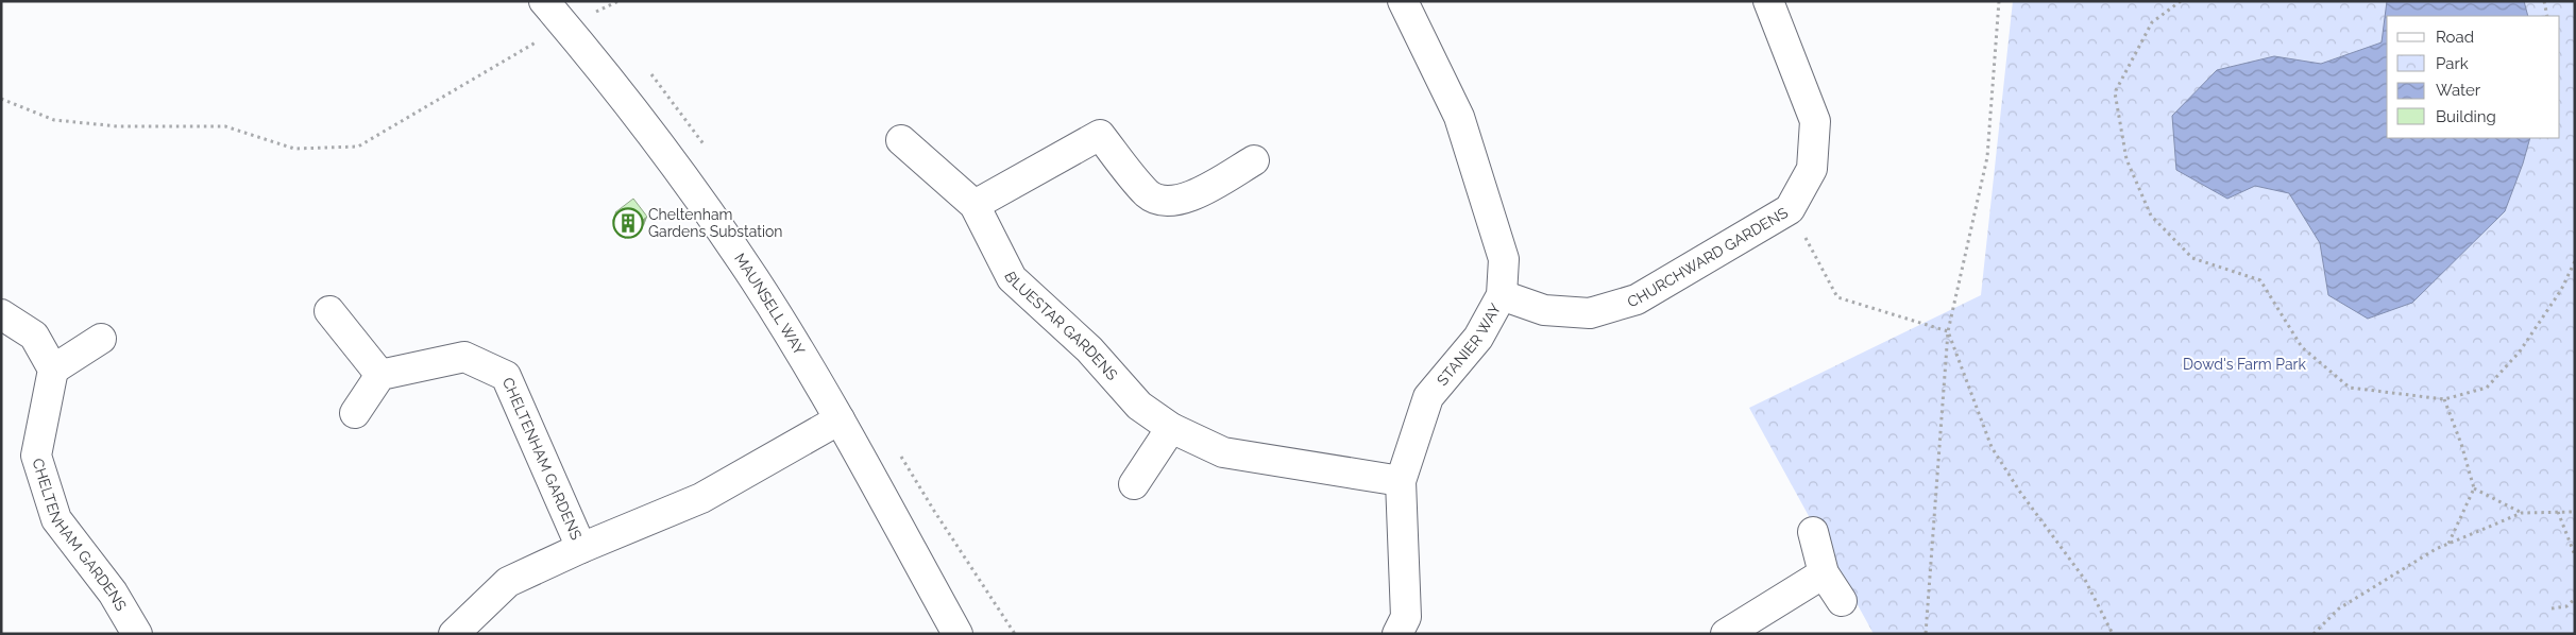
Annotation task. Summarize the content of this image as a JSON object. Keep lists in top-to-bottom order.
{
  "streets": {
    "street": [
      "CHURCHWARD GARDENS",
      "MAUNSELL WAY",
      "BLUESTAR GARDENS",
      "STANIER WAY",
      "CHELTENHAM GARDENS"
    ]
  },
  "crossings": [
    ["CHURCHWARD GARDENS", "STANIER WAY"],
    ["MAUNSELL WAY", "CHELTENHAM GARDENS"],
    ["BLUESTAR GARDENS", "STANIER WAY"]
  ],
  "parks": ["Dowd's Farm Park"],
  "places": {
    "building": ["Cheltenham Gardens Substation"]
  },
  "legend": [
    "Road",
    "Park",
    "Water",
    "Building"
  ]
}
